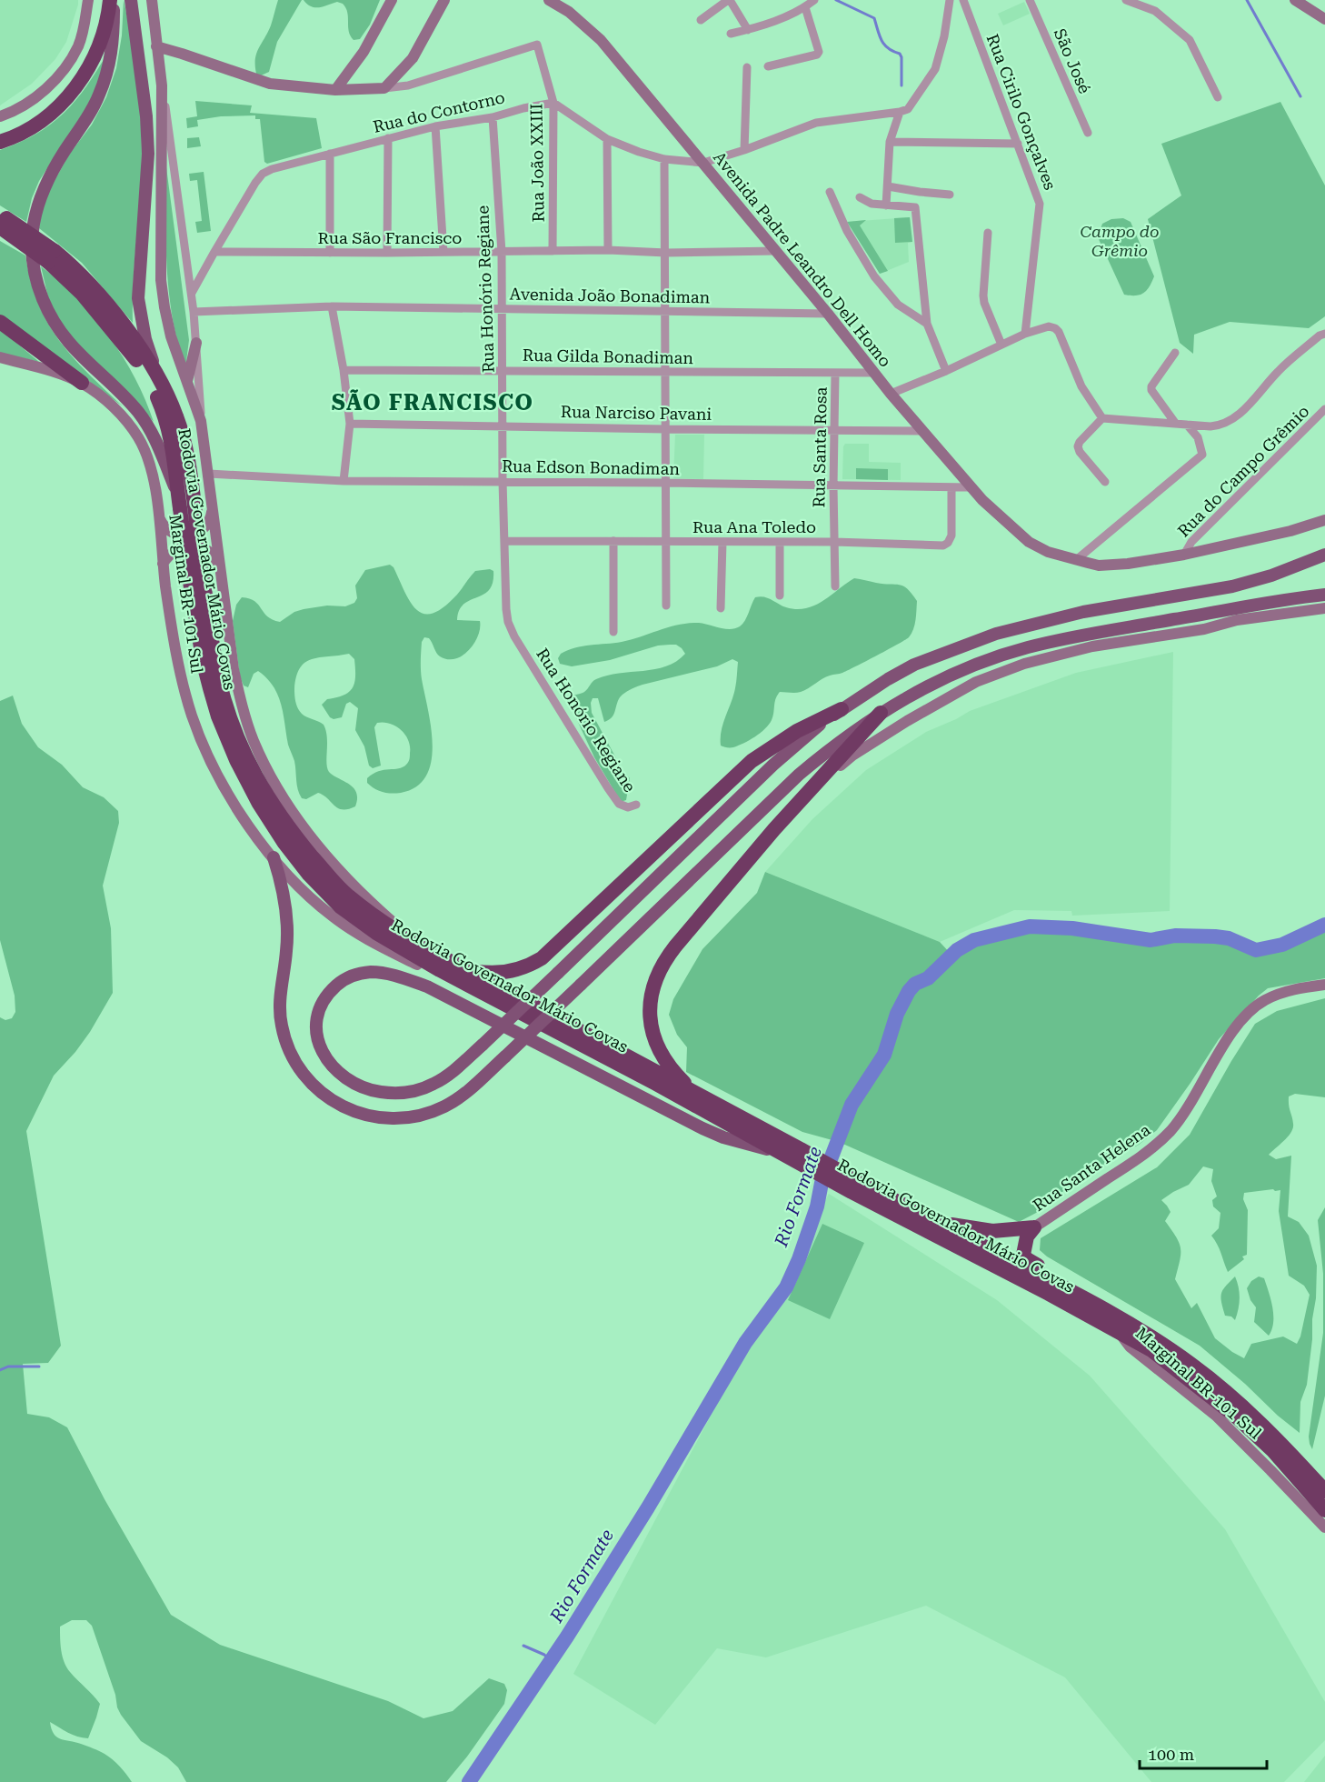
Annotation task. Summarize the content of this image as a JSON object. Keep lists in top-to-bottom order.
{
  "streets": {
    "highway": ["Rodovia Governador Mário Covas"],
    "street": [
      "São José",
      "Rua do Contorno",
      "Rua Cirilo Gonçalves",
      "Rua João XXIII",
      "Rua São Francisco",
      "Avenida Padre Leandro Dell Homo",
      "Rua Honório Regiane",
      "Avenida João Bonadiman",
      "Rua Gilda Bonadiman",
      "Rua Narciso Pavani",
      "Rua Santa Rosa",
      "Rua Edson Bonadiman",
      "Rua do Campo Grêmio",
      "Rua Ana Toledo",
      "Marginal BR-101 Sul",
      "Rua Santa Helena"
    ]
  },
  "crossings": [
    ["Rua do Contorno", "Rua João XXIII"],
    ["Rua do Contorno", "Rua São Francisco"],
    ["Rua do Contorno", "Rua Honório Regiane"],
    ["Rua João XXIII", "Rua São Francisco"],
    ["Rua São Francisco", "Avenida Padre Leandro Dell Homo"],
    ["Rua São Francisco", "Rua Honório Regiane"],
    ["Avenida Padre Leandro Dell Homo", "Avenida João Bonadiman"],
    ["Avenida Padre Leandro Dell Homo", "Rua Gilda Bonadiman"],
    ["Avenida Padre Leandro Dell Homo", "Rua Narciso Pavani"],
    ["Avenida Padre Leandro Dell Homo", "Rua Edson Bonadiman"],
    ["Avenida Padre Leandro Dell Homo", "Rua do Campo Grêmio"],
    ["Rua Honório Regiane", "Avenida João Bonadiman"],
    ["Rua Honório Regiane", "Rua Gilda Bonadiman"],
    ["Rua Honório Regiane", "Rua Narciso Pavani"],
    ["Rua Honório Regiane", "Rua Edson Bonadiman"],
    ["Rua Honório Regiane", "Rua Ana Toledo"],
    ["Rua Gilda Bonadiman", "Rua Santa Rosa"],
    ["Rua Narciso Pavani", "Rua Santa Rosa"],
    ["Rua Santa Rosa", "Rua Edson Bonadiman"],
    ["Rua Santa Rosa", "Rua Ana Toledo"],
    ["Rua Edson Bonadiman", "Rua Ana Toledo"],
    ["Rodovia Governador Mário Covas", "Marginal BR-101 Sul"]
  ],
  "districts": ["SÃO FRANCISCO"],
  "water": ["Rio Formate"],
  "parks": ["Campo do Grêmio"],
  "scale_bar": "100 m"
}
